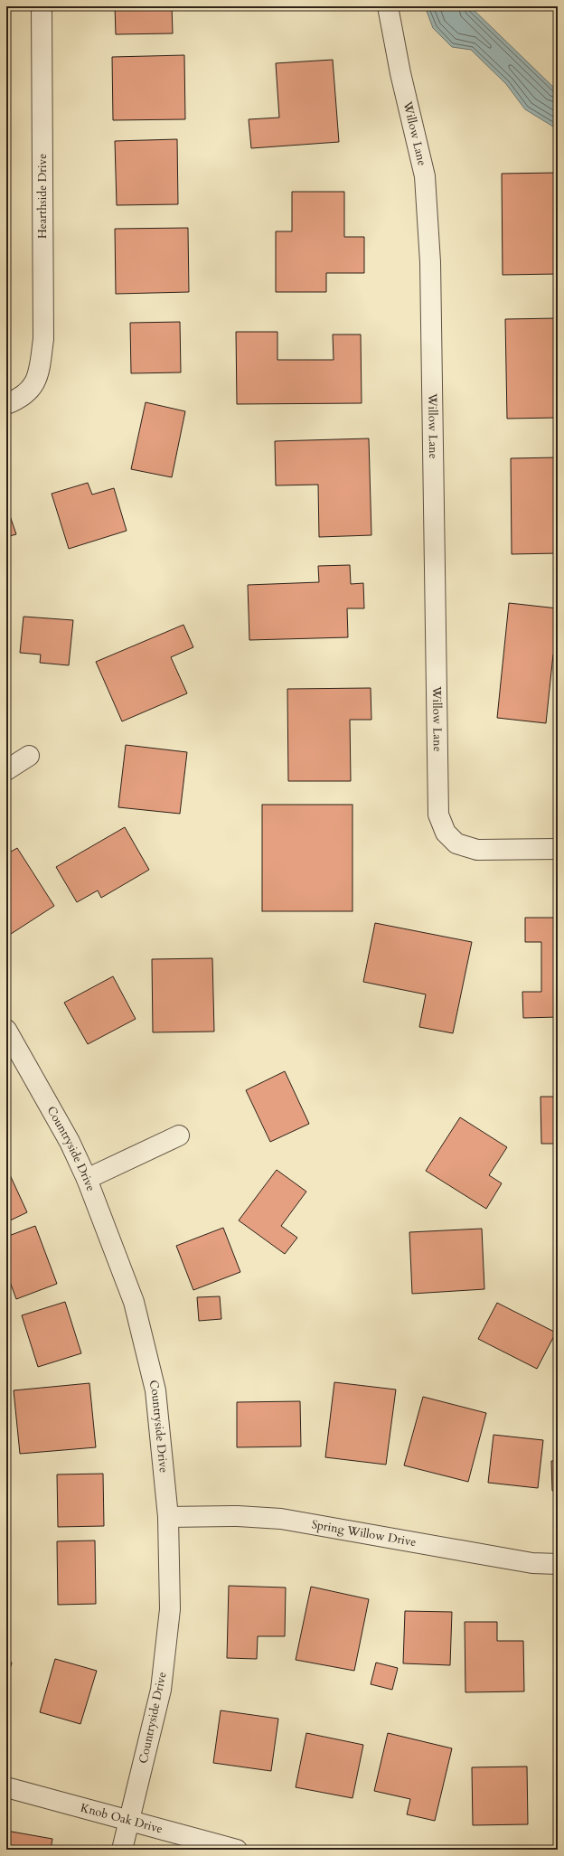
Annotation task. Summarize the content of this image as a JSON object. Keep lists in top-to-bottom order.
{
  "streets": {
    "street": [
      "Willow Lane",
      "Hearthside Drive",
      "Countryside Drive",
      "Spring Willow Drive",
      "Knob Oak Drive"
    ]
  },
  "crossings": [
    ["Countryside Drive", "Spring Willow Drive"],
    ["Countryside Drive", "Knob Oak Drive"]
  ]
}
